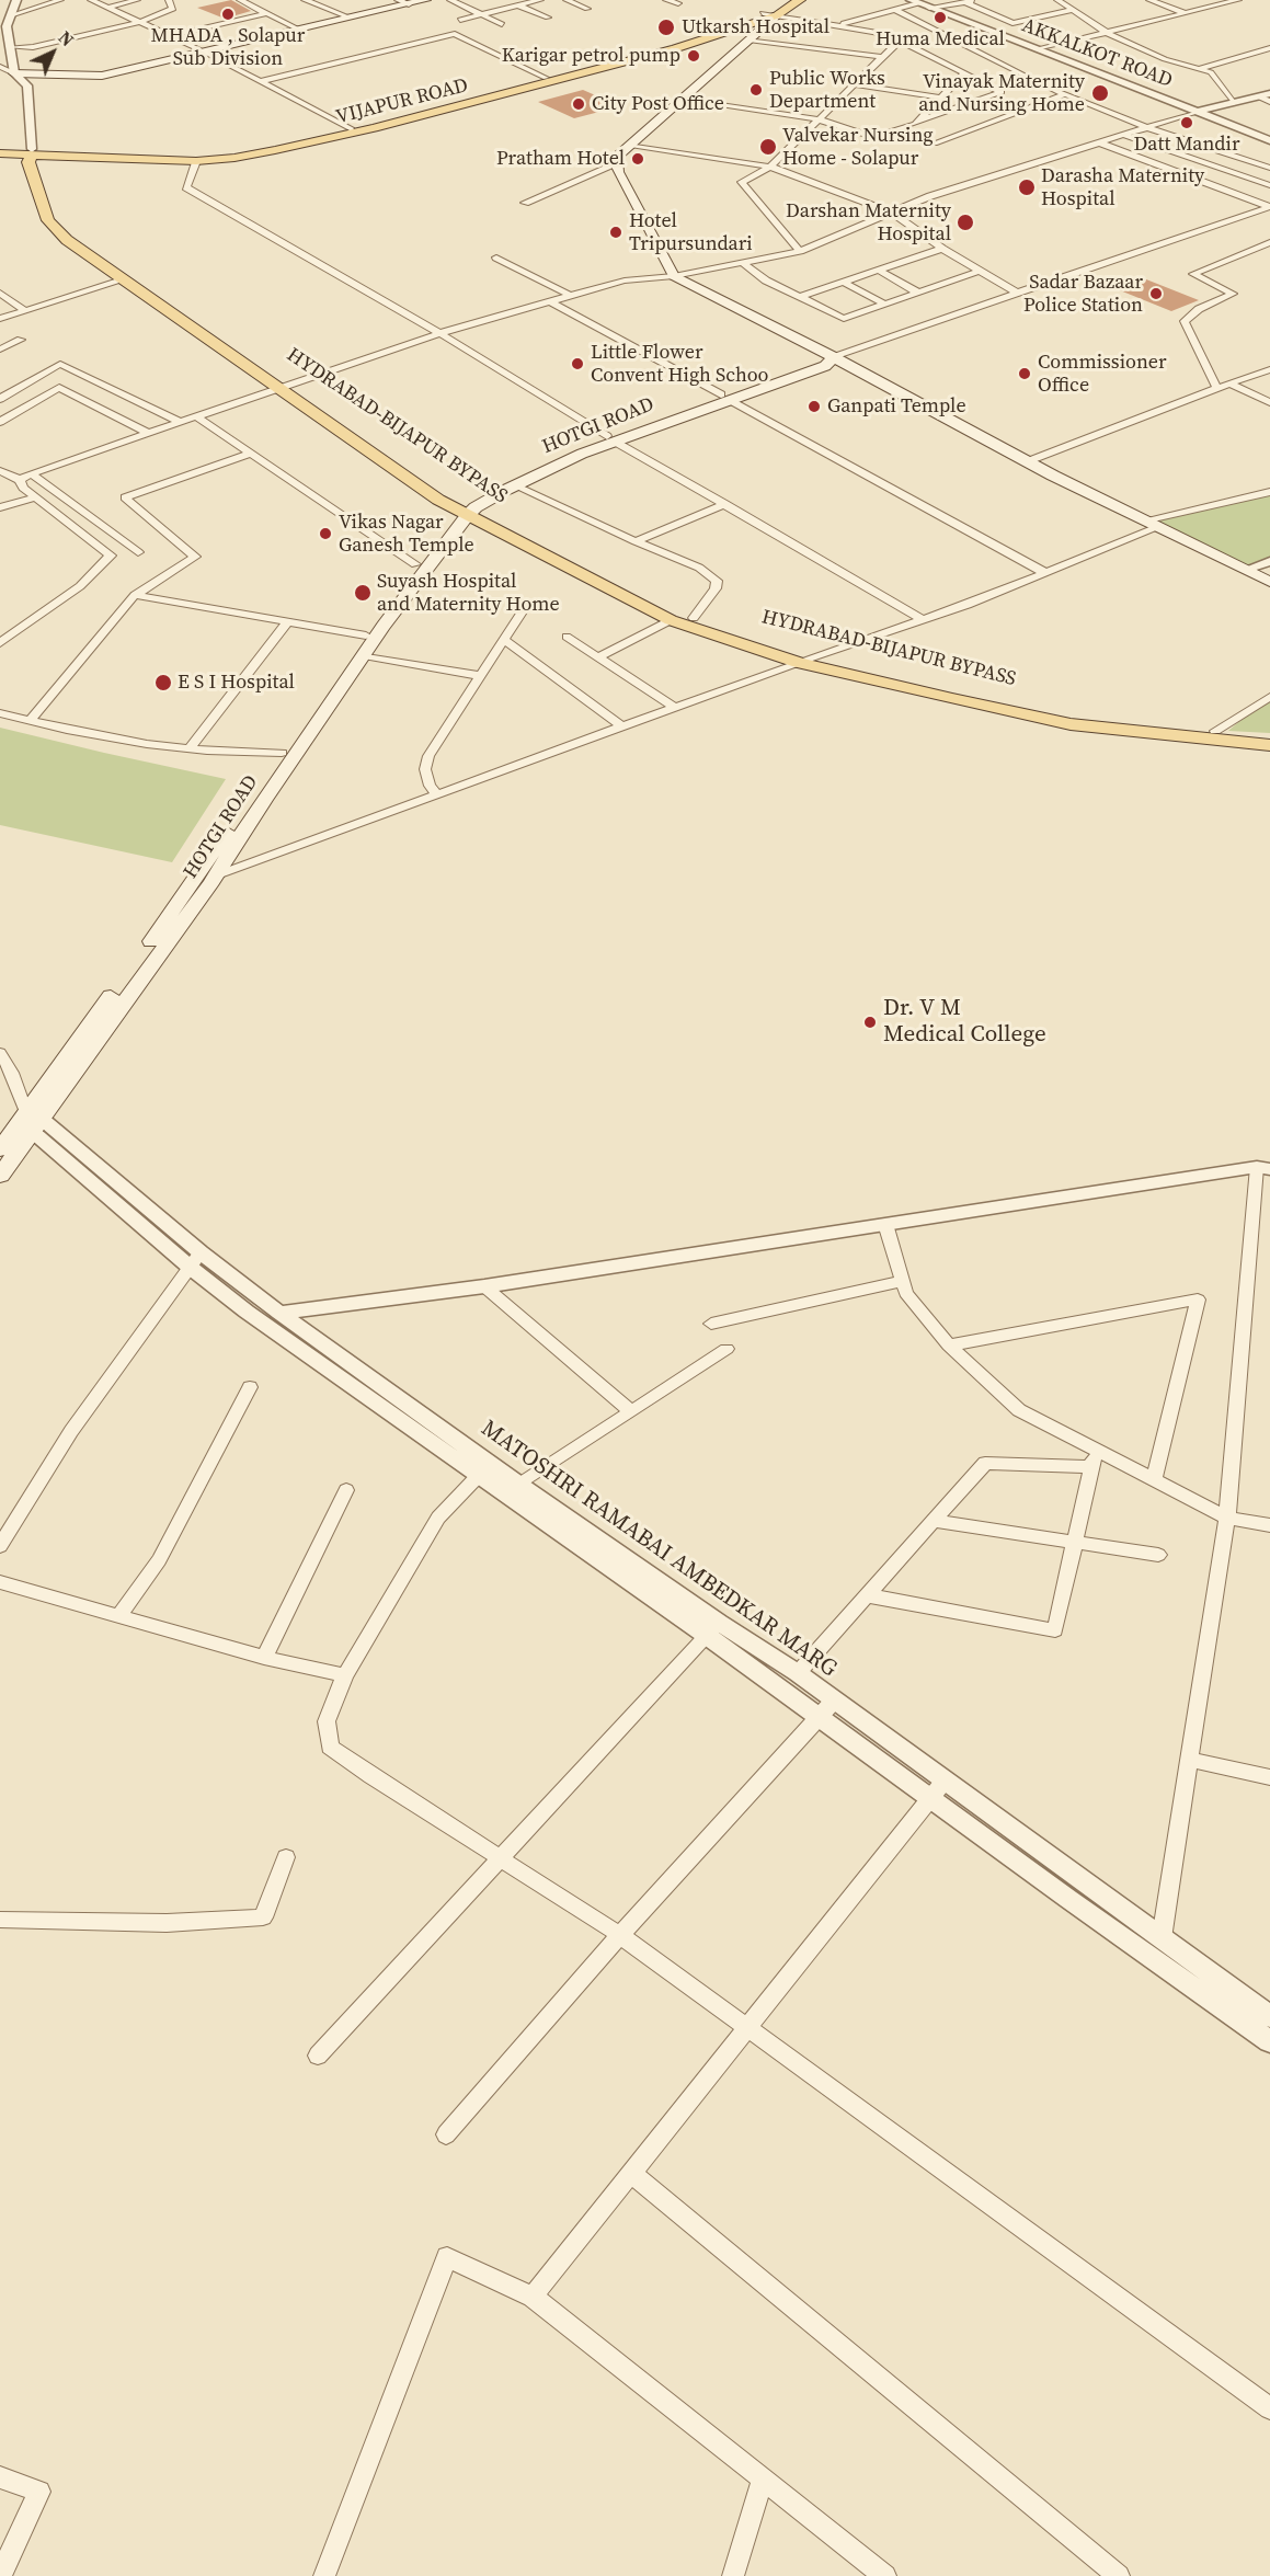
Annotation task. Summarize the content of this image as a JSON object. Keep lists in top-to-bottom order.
{
  "streets": {
    "main road": ["VIJAPUR ROAD", "HYDRABAD-BIJAPUR BYPASS", "HOTGI ROAD"],
    "street": ["AKKALKOT ROAD", "MATOSHRI RAMABAI AMBEDKAR MARG"]
  },
  "crossings": [
    ["VIJAPUR ROAD", "HYDRABAD-BIJAPUR BYPASS"],
    ["HYDRABAD-BIJAPUR BYPASS", "HOTGI ROAD"]
  ],
  "places": [
    "MHADA , Solapur Sub Division",
    "Huma Medical",
    "Utkarsh Hospital",
    "Karigar petrol pump",
    "Public Works Department",
    "Vinayak Maternity and Nursing Home",
    "City Post Office",
    "Datt Mandir",
    "Valvekar Nursing Home - Solapur",
    "Pratham Hotel",
    "Darasha Maternity Hospital",
    "Darshan Maternity Hospital",
    "Hotel Tripursundari",
    "Sadar Bazaar Police Station",
    "Little Flower Convent High Schoo",
    "Commissioner Office",
    "Ganpati Temple",
    "Vikas Nagar Ganesh Temple",
    "Suyash Hospital and Maternity Home",
    "E S I Hospital",
    "Dr. V M Medical College"
  ],
  "north": "top right"
}
